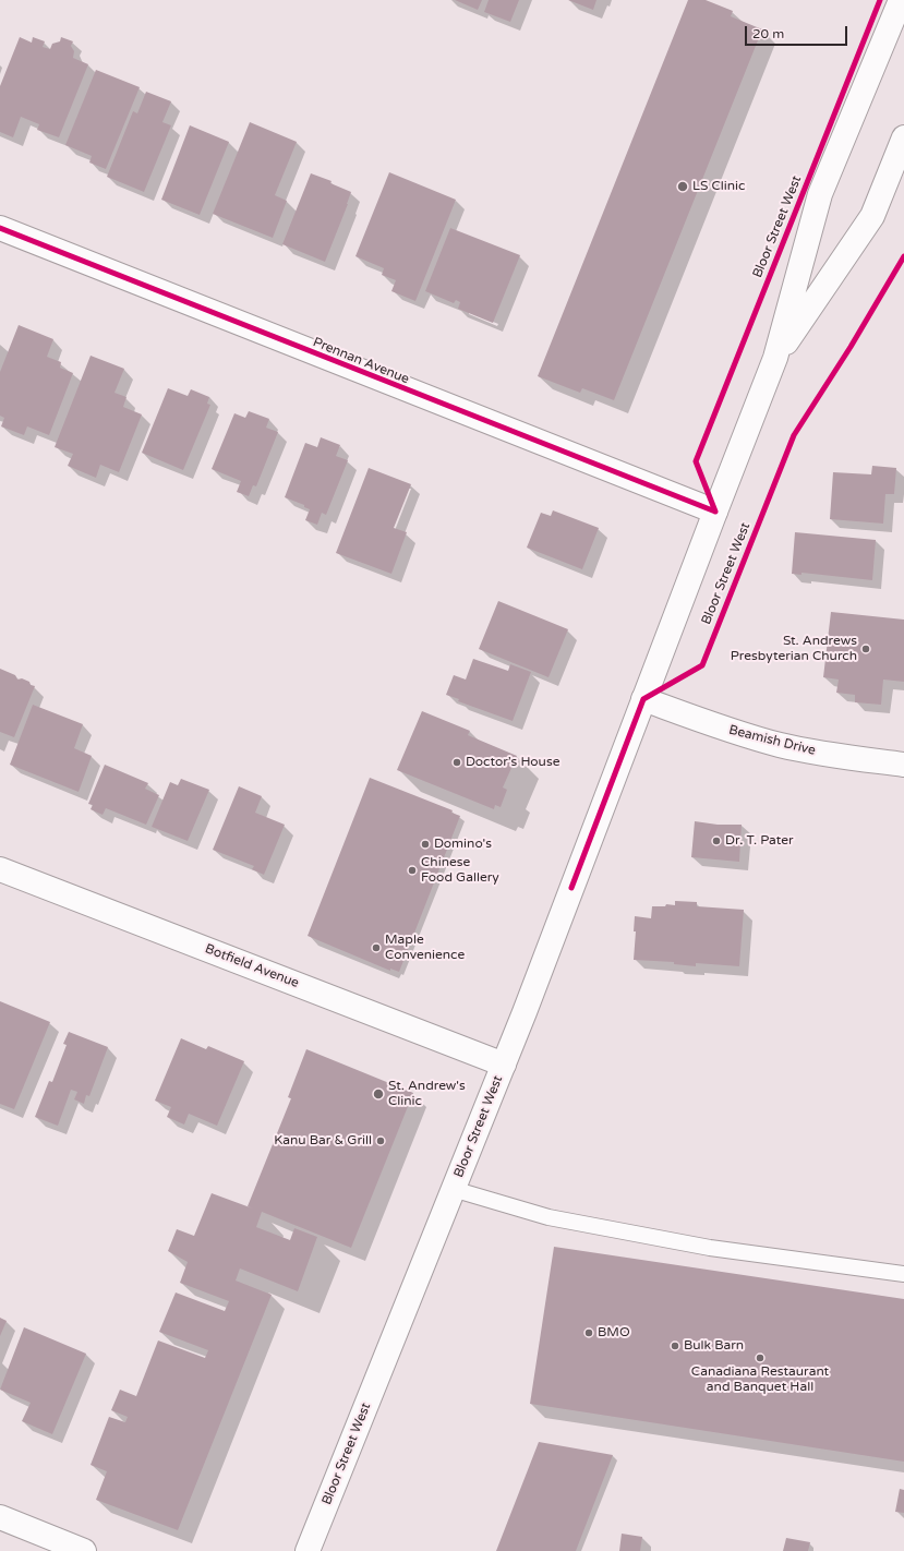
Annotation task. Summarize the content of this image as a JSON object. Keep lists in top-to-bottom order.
{
  "streets": {
    "main road": [
      "Bloor Street West",
      "Prennan Avenue",
      "Beamish Drive",
      "Botfield Avenue"
    ]
  },
  "crossings": [
    ["Bloor Street West", "Prennan Avenue"],
    ["Bloor Street West", "Beamish Drive"],
    ["Bloor Street West", "Botfield Avenue"]
  ],
  "places": [
    "LS Clinic",
    "St. Andrews Presbyterian Church",
    "Doctor’s House",
    "Dr. T. Pater",
    "Domino's",
    "Chinese Food Gallery",
    "Maple Convenience",
    "St. Andrew's Clinic",
    "Kanu Bar & Grill",
    "BMO",
    "Bulk Barn",
    "Canadiana Restaurant and Banquet Hall"
  ],
  "scale_bar": "20 m"
}
